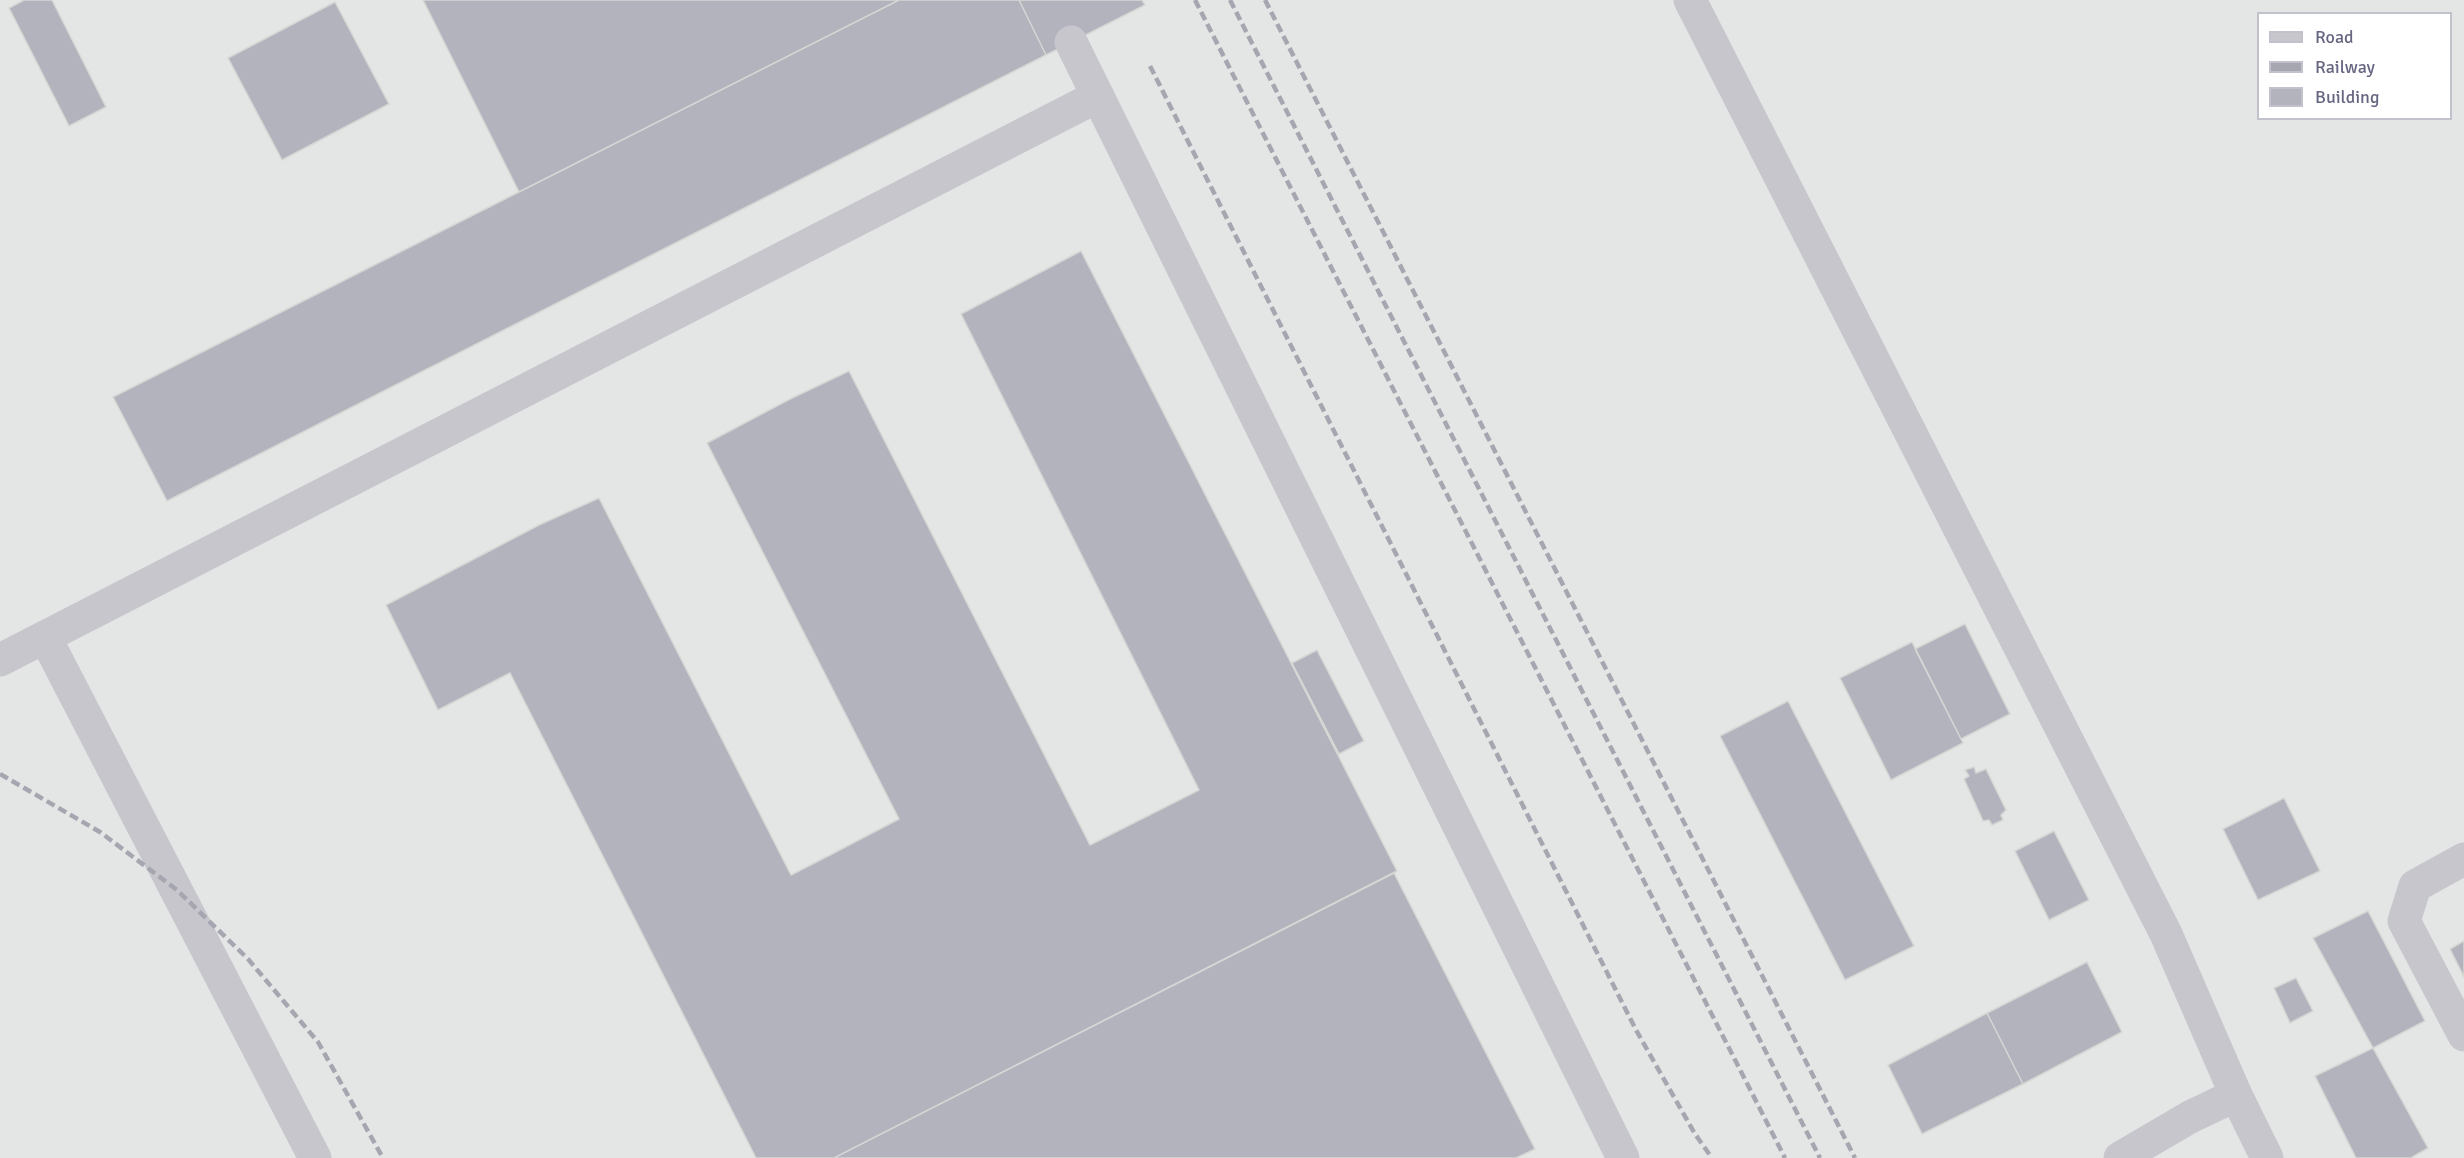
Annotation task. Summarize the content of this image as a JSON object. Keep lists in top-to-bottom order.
{
  "legend": ["Road", "Railway", "Building"]
}
